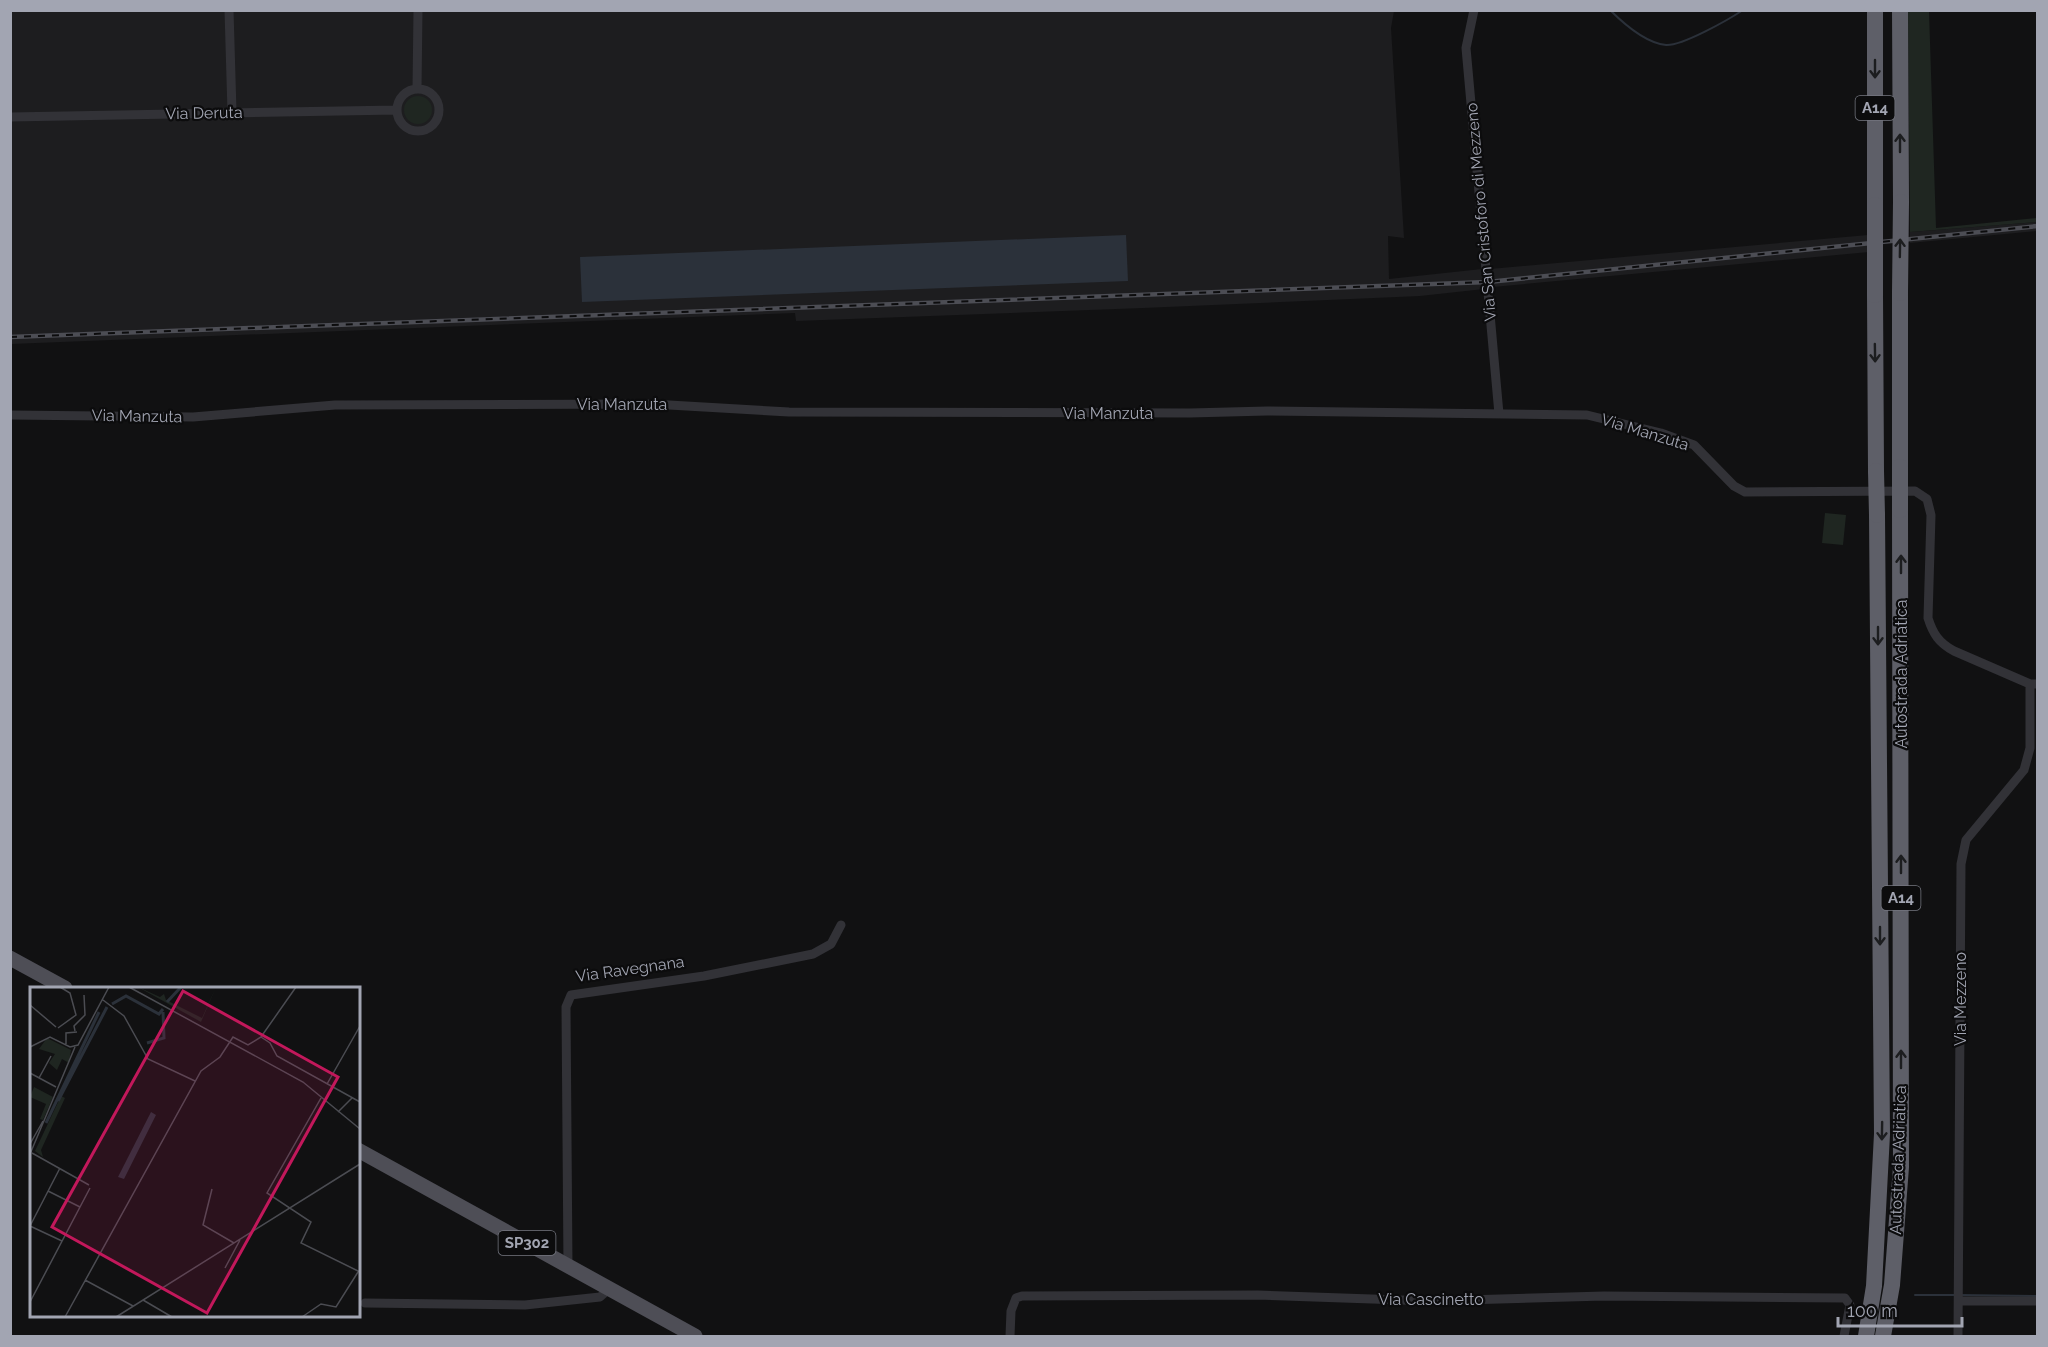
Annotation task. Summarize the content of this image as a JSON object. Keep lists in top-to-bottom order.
{
  "streets": {
    "highway": ["A14", "Autostrada Adriatica"],
    "main road": ["SP302"],
    "street": [
      "Via Deruta",
      "Via San Cristoforo di Mezzeno",
      "Via Manzuta",
      "Via Ravegnana",
      "Via Mezzeno",
      "Via Cascinetto"
    ]
  },
  "crossings": [
    ["Via San Cristoforo di Mezzeno", "Via Manzuta"],
    ["Via Manzuta", "Via Mezzeno"],
    ["Via Ravegnana", "SP302"]
  ],
  "scale_bar": "100 m"
}
